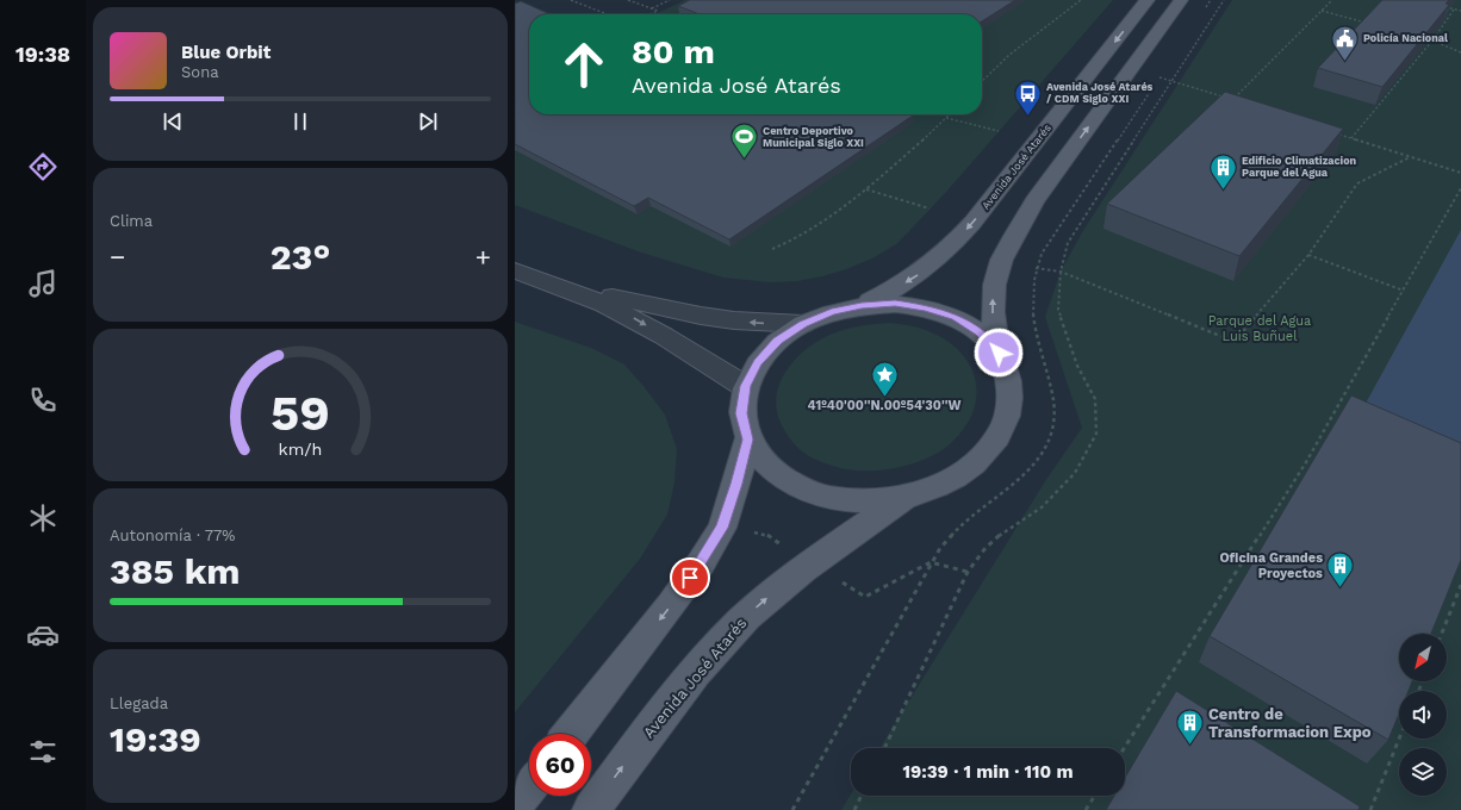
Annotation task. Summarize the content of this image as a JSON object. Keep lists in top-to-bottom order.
{
  "streets": {
    "main road": ["Avenida José Atarés"]
  },
  "parks": ["Parque del Agua Luis Buñuel"],
  "places": {
    "public building": ["Policía Nacional"],
    "bus stop": ["Avenida José Atarés / CDM Siglo XXI"],
    "sports": ["Centro Deportivo Municipal Siglo XXI"],
    "building": ["Edificio Climatizacion Parque del Agua", "Oficina Grandes Proyectos", "Centro de Transformacion Expo"],
    "place": ["41º40'00''N.00º54'30''W"]
  },
  "north": "bottom left",
  "page": {
    "tabs": "19:38",
    "turn": ["80 m", "Avenida José Atarés"],
    "song": ["Blue Orbit", "Sona"],
    "tile": [
      "Clima",
      ["Autonomía · 77%", "385 km"],
      ["Llegada", "19:39"]
    ],
    "heat": ["−", "23°", "+"],
    "limit": "60",
    "trip": "19:39 · 1 min · 110 m",
    "gauge": ["59", "km/h"]
  }
}
